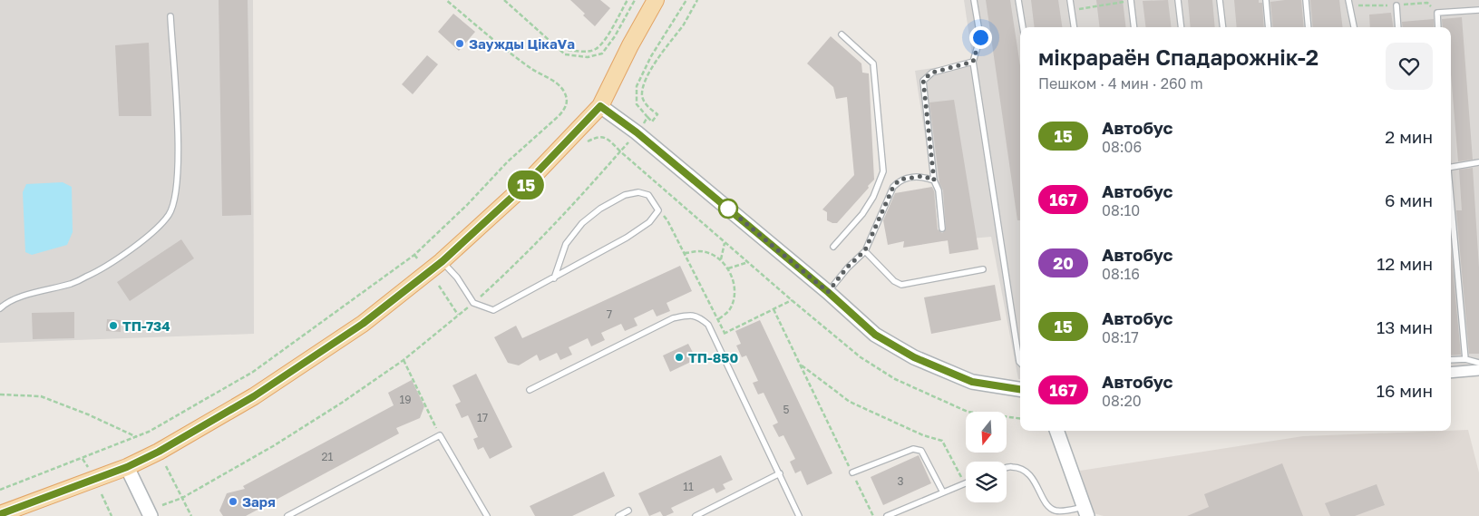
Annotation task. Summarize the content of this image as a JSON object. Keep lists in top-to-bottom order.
{
  "places": [
    "Заужды ЦікаVа",
    "ТП-734",
    "ТП-850",
    "Заря"
  ],
  "lines": ["bus line 15"],
  "house_numbers": [
    "7",
    "19",
    "5",
    "17",
    "21",
    "3",
    "11"
  ],
  "north": "bottom",
  "page": {
    "on_map": "15",
    "heading": ["мікрараён Спадарожнік-2", "Пешком · 4 мин · 260 m"],
    "list": [
      {
        "mark": "15",
        "name": "Автобус",
        "note": "08:06",
        "value": "2 мин"
      },
      {
        "mark": "167",
        "name": "Автобус",
        "note": "08:10",
        "value": "6 мин"
      },
      {
        "mark": "20",
        "name": "Автобус",
        "note": "08:16",
        "value": "12 мин"
      },
      {
        "mark": "15",
        "name": "Автобус",
        "note": "08:17",
        "value": "13 мин"
      },
      {
        "mark": "167",
        "name": "Автобус",
        "note": "08:20",
        "value": "16 мин"
      }
    ]
  }
}
